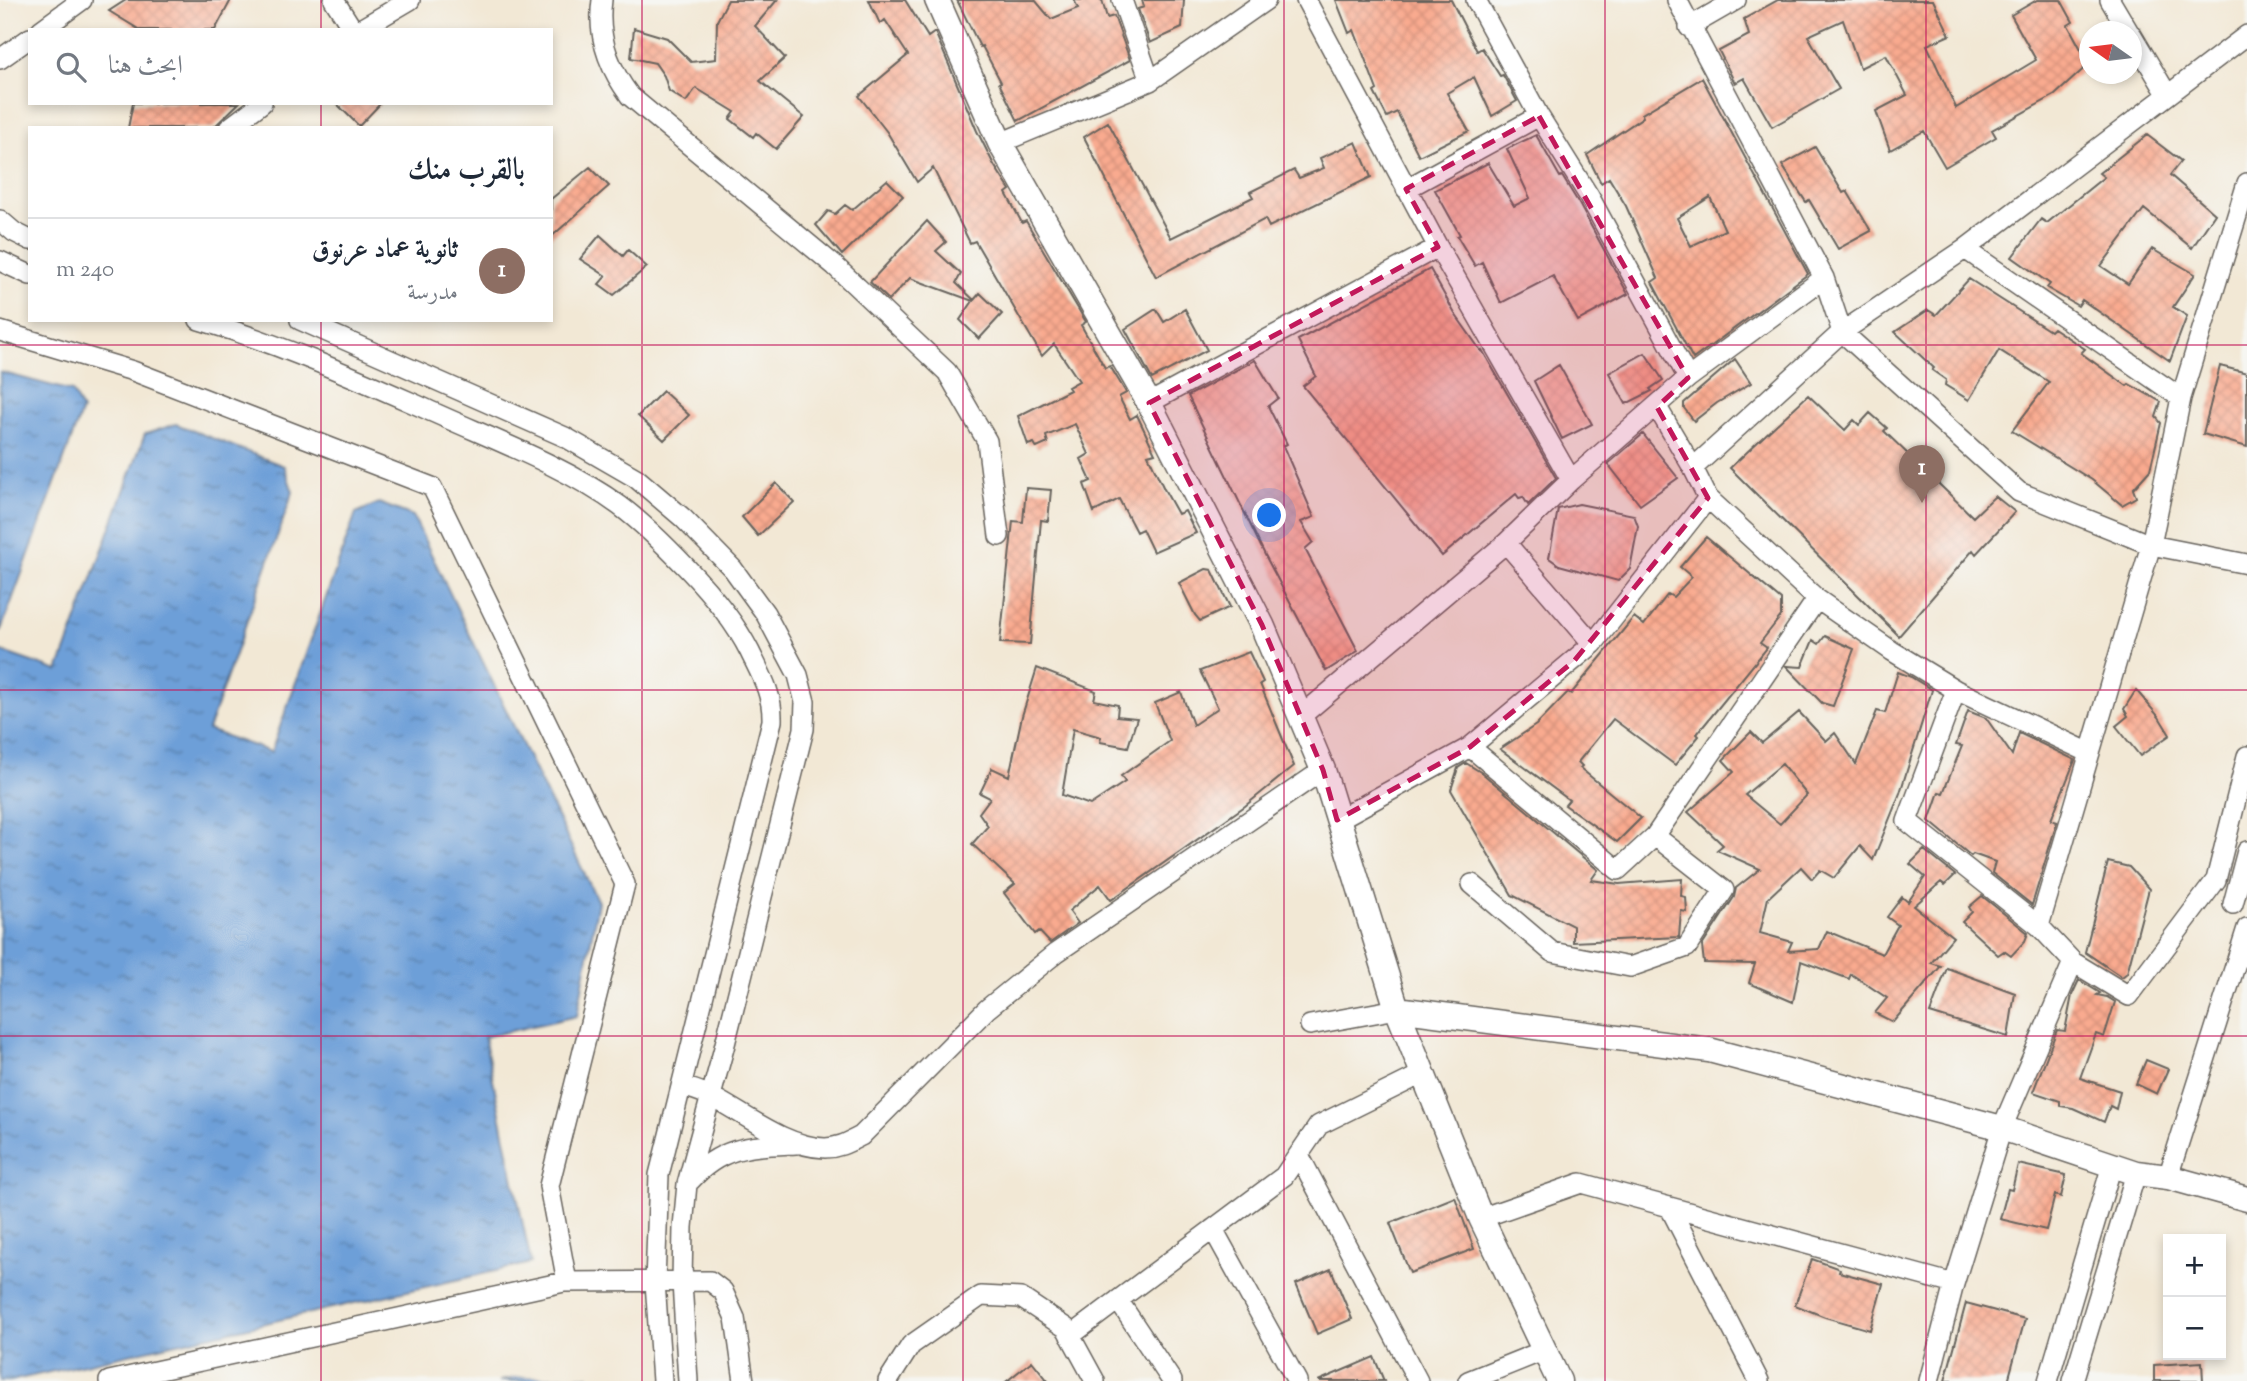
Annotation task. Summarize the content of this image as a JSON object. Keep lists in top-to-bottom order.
{
  "north": "left",
  "page": {
    "search": "ابحث هنا",
    "heading": "بالقرب منك",
    "list": [
      {
        "mark": "1",
        "name": "ثانوية عماد عرنوق",
        "note": "مدرسة",
        "value": "240 m"
      }
    ],
    "pins": "1",
    "map_buttons": ["+", "−"]
  }
}
